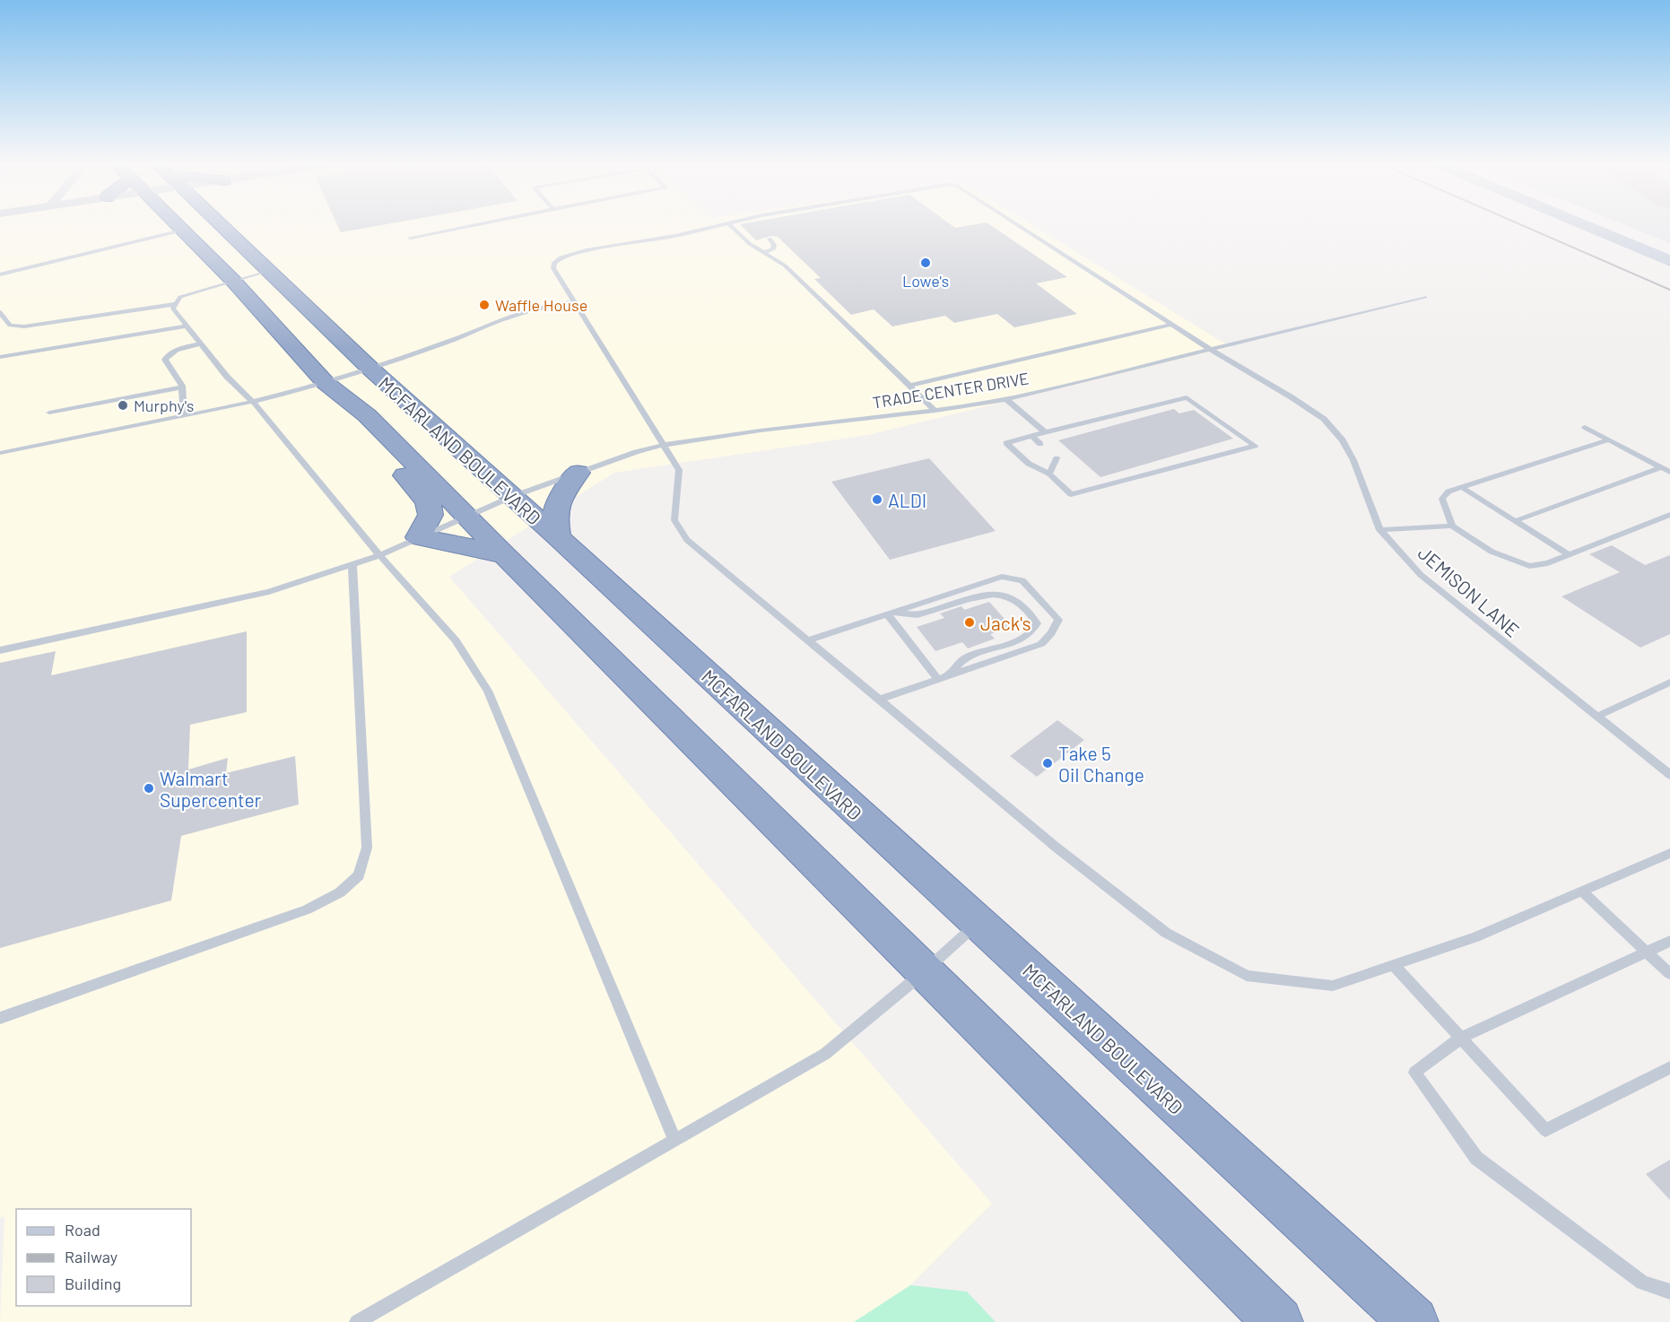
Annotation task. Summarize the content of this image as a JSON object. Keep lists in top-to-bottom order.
{
  "streets": {
    "highway": ["MCFARLAND BOULEVARD"],
    "lane": ["TRADE CENTER DRIVE", "JEMISON LANE"]
  },
  "crossings": [
    ["TRADE CENTER DRIVE", "MCFARLAND BOULEVARD"],
    ["TRADE CENTER DRIVE", "JEMISON LANE"]
  ],
  "places": [
    "Lowe's",
    "Waffle House",
    "Murphy's",
    "ALDI",
    "Jack's",
    "Take 5 Oil Change",
    "Walmart Supercenter"
  ],
  "legend": ["Road", "Railway", "Building"]
}
